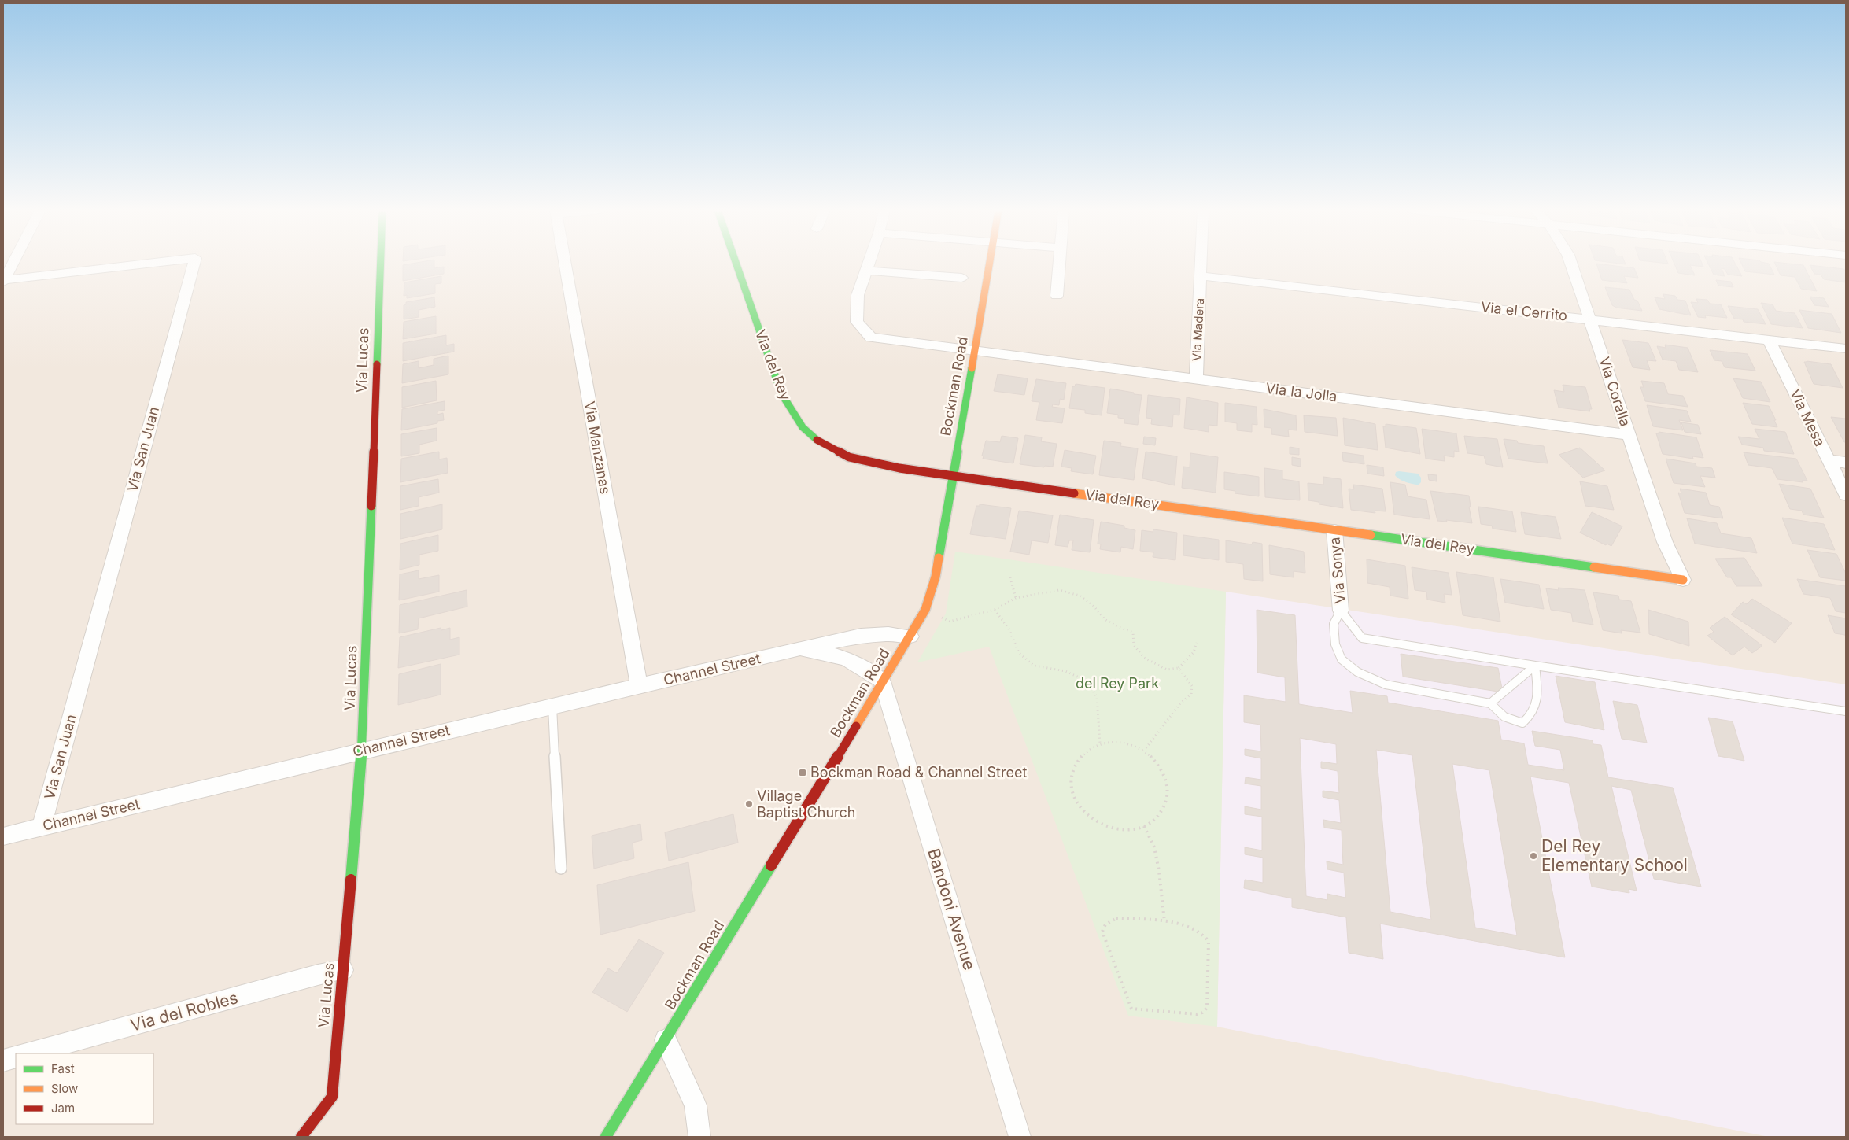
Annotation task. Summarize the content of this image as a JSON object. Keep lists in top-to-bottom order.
{
  "streets": {
    "street": [
      "Via el Cerrito",
      "Via Madera",
      "Via Lucas",
      "Via del Rey",
      "Bockman Road",
      "Via Coralla",
      "Via la Jolla",
      "Via Mesa",
      "Via Manzanas",
      "Via San Juan",
      "Via Sonya",
      "Channel Street",
      "Bandoni Avenue",
      "Via del Robles"
    ]
  },
  "crossings": [
    ["Via el Cerrito", "Via Madera"],
    ["Via el Cerrito", "Via Coralla"],
    ["Via el Cerrito", "Via Mesa"],
    ["Via Madera", "Via la Jolla"],
    ["Via Lucas", "Channel Street"],
    ["Via Lucas", "Via del Robles"],
    ["Via del Rey", "Bockman Road"],
    ["Via del Rey", "Via Coralla"],
    ["Via del Rey", "Via Sonya"],
    ["Bockman Road", "Via la Jolla"],
    ["Bockman Road", "Channel Street"],
    ["Bockman Road", "Bandoni Avenue"],
    ["Via Coralla", "Via la Jolla"],
    ["Via Manzanas", "Channel Street"],
    ["Via San Juan", "Channel Street"],
    ["Channel Street", "Bandoni Avenue"]
  ],
  "parks": ["del Rey Park"],
  "places": {
    "transit": ["Bockman Road & Channel Street"],
    "other": ["Village Baptist Church", "Del Rey Elementary School"]
  },
  "legend": ["Fast", "Slow", "Jam"]
}
